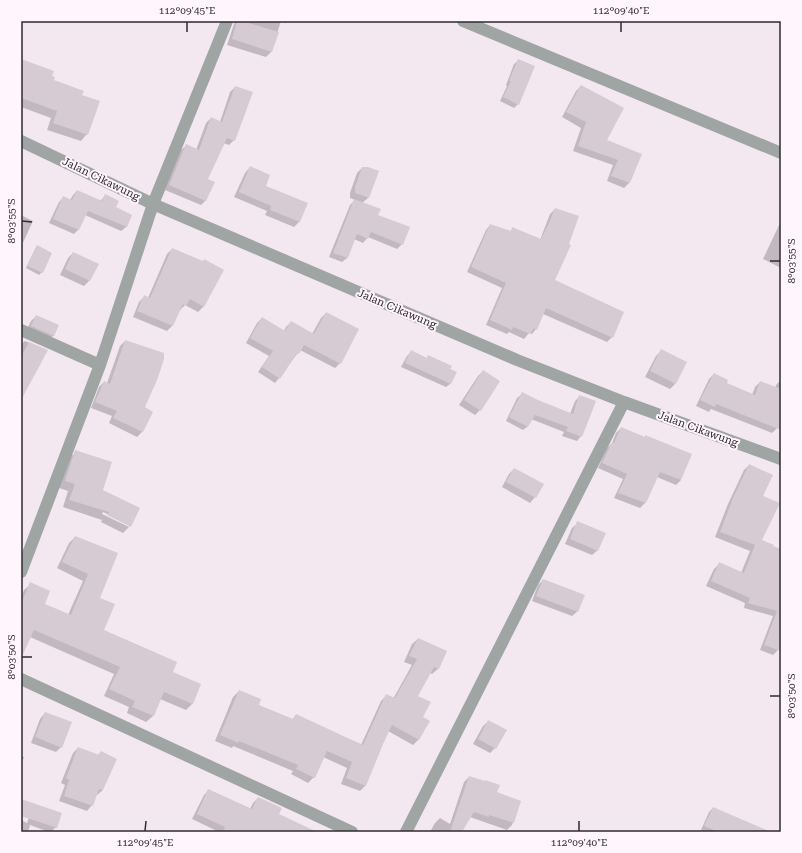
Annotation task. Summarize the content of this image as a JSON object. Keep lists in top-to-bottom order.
{
  "streets": {
    "street": ["Jalan Cikawung"]
  },
  "coordinates": [
    "112°09'45\"E",
    "112°09'40\"E",
    "8°03'55\"S",
    "8°03'50\"S"
  ]
}
